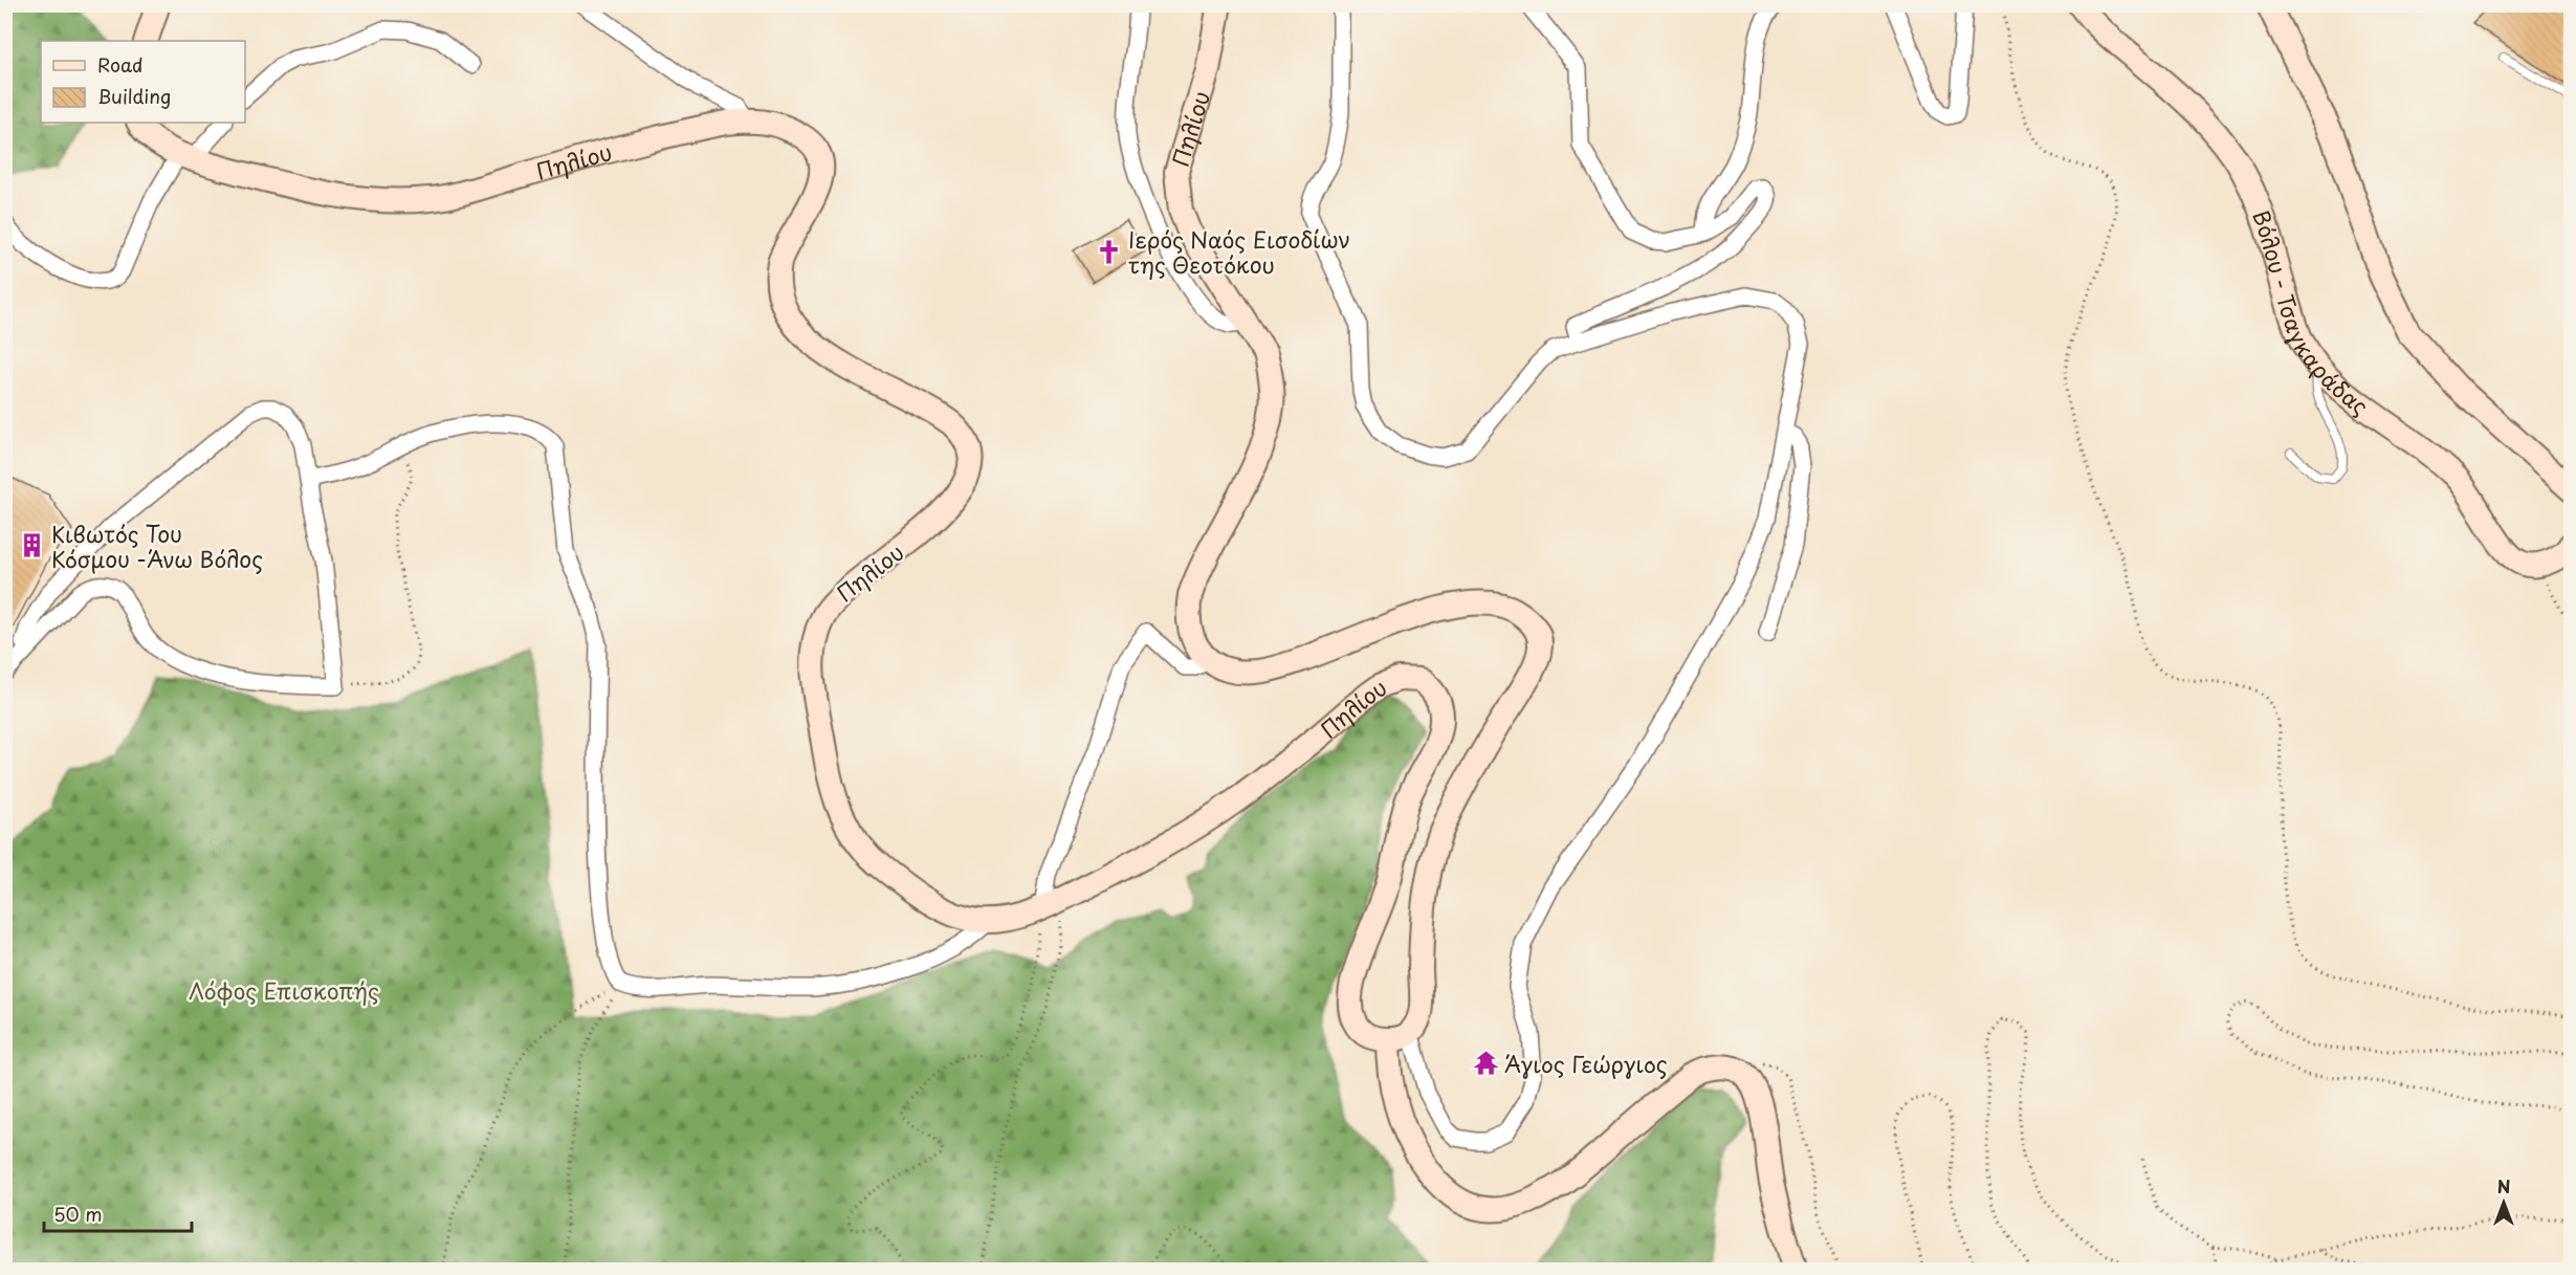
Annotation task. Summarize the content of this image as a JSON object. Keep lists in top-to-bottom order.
{
  "streets": {
    "main road": ["Πηλίου", "Βόλου - Τσαγκαράδας"]
  },
  "parks": ["Λόφος Επισκοπής"],
  "places": {
    "church": ["Ιερός Ναός Εισοδίων της Θεοτόκου"],
    "building": ["Κιβωτός Του Κόσμου -Άνω Βόλος"],
    "temple": ["Άγιος Γεώργιος"]
  },
  "legend": ["Road", "Building"],
  "scale_bar": "50 m",
  "north": "top"
}
